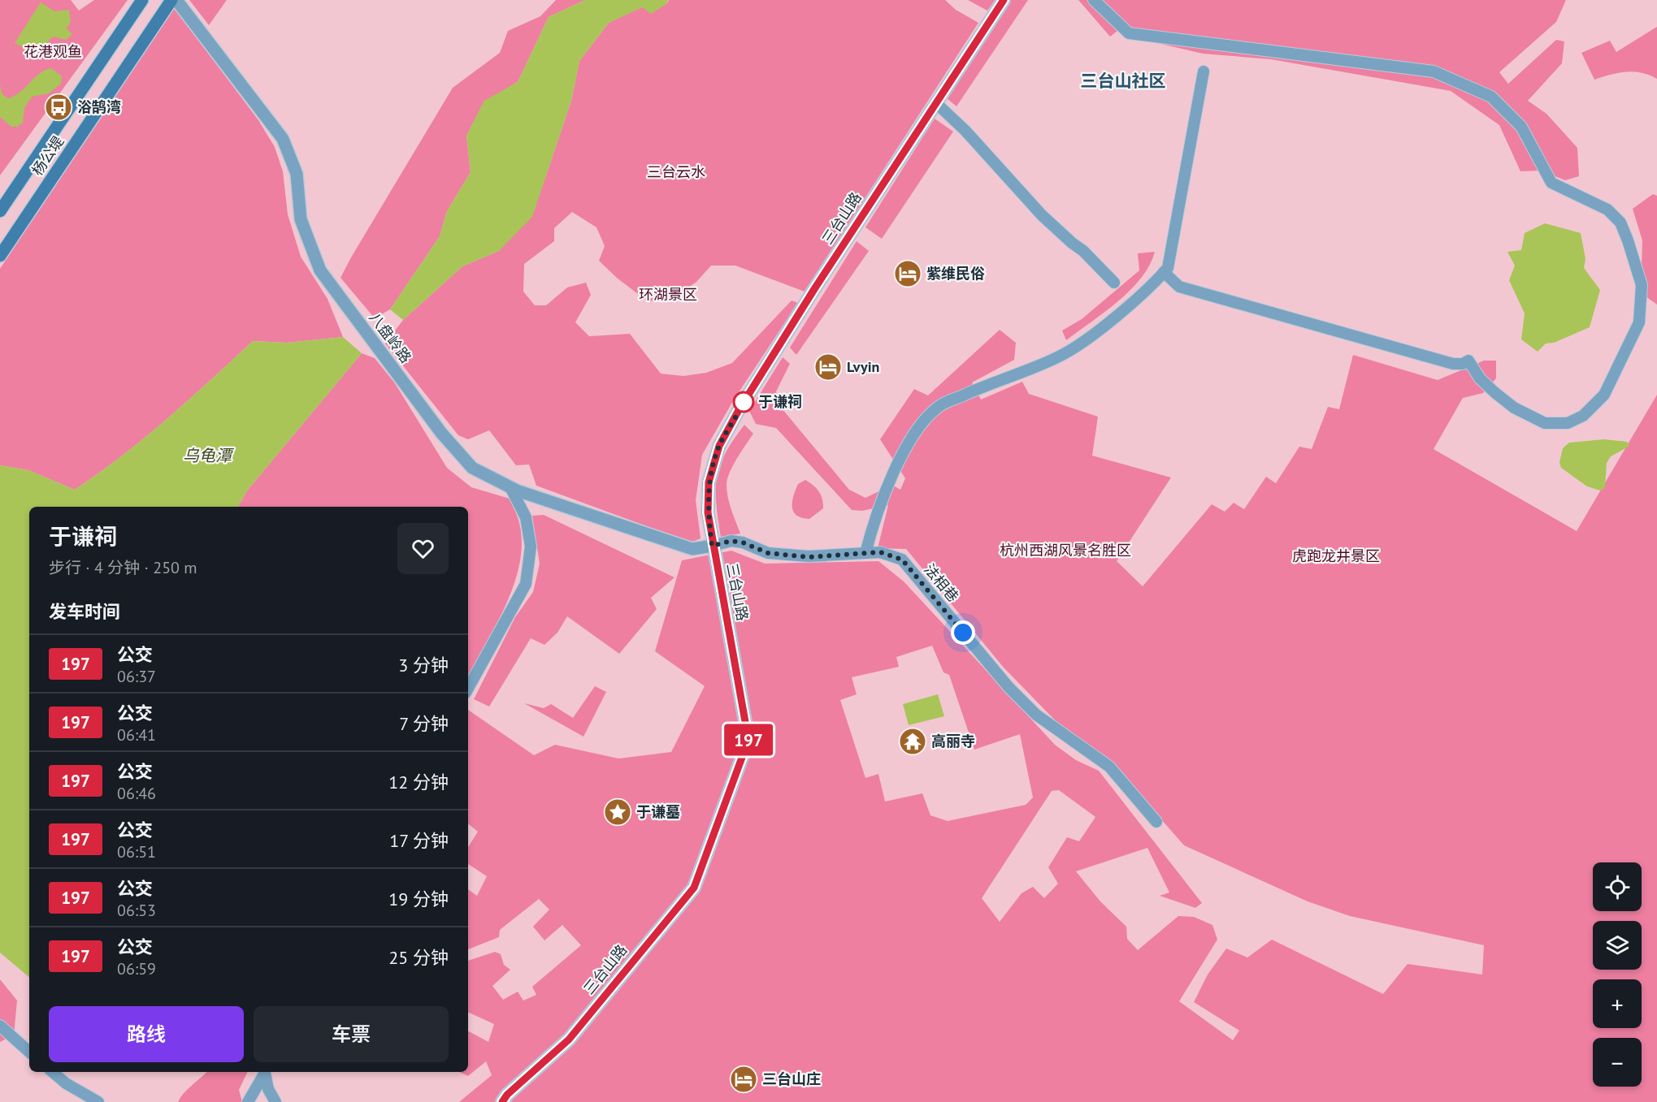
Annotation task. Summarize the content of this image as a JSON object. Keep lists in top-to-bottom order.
{
  "streets": {
    "main road": ["杨公堤"],
    "street": ["三台山路", "八盘岭路", "法相巷"]
  },
  "crossings": [
    ["三台山路", "八盘岭路"],
    ["三台山路", "法相巷"],
    ["八盘岭路", "法相巷"]
  ],
  "districts": ["三台山社区"],
  "water": ["乌龟潭"],
  "parks": [
    "花港观鱼",
    "三台云水",
    "环湖景区",
    "杭州西湖风景名胜区",
    "虎跑龙井景区"
  ],
  "places": {
    "bus stop": ["浴鹄湾"],
    "hotel": ["紫维民俗", "Lvyin", "三台山庄"],
    "other": ["于谦祠"],
    "temple": ["高丽寺"],
    "place": ["于谦墓"]
  },
  "lines": ["bus line 197"],
  "page": {
    "on_map": "197",
    "heading": [
      ["于谦祠", "步行 · 4 分钟 · 250 m"],
      "发车时间"
    ],
    "list": [
      {
        "mark": "197",
        "name": "公交",
        "note": "06:37",
        "value": "3 分钟"
      },
      {
        "mark": "197",
        "name": "公交",
        "note": "06:41",
        "value": "7 分钟"
      },
      {
        "mark": "197",
        "name": "公交",
        "note": "06:46",
        "value": "12 分钟"
      },
      {
        "mark": "197",
        "name": "公交",
        "note": "06:51",
        "value": "17 分钟"
      },
      {
        "mark": "197",
        "name": "公交",
        "note": "06:53",
        "value": "19 分钟"
      },
      {
        "mark": "197",
        "name": "公交",
        "note": "06:59",
        "value": "25 分钟"
      }
    ],
    "map_buttons": ["+", "−"],
    "buttons": ["路线", "车票"]
  }
}
